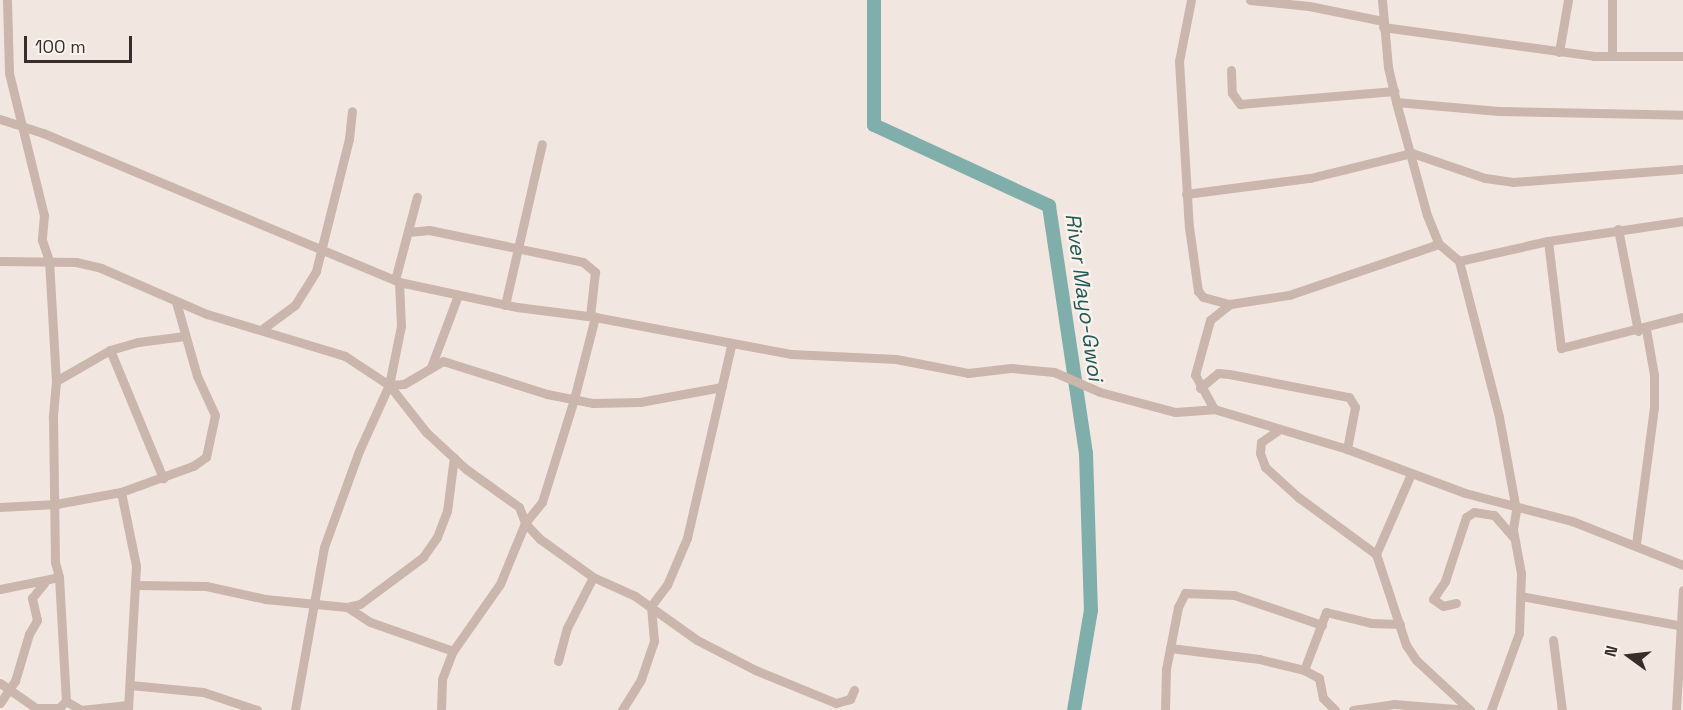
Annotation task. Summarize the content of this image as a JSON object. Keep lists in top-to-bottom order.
{
  "water": ["River Mayo-Gwoi"],
  "scale_bar": "100 m",
  "north": "left"
}
